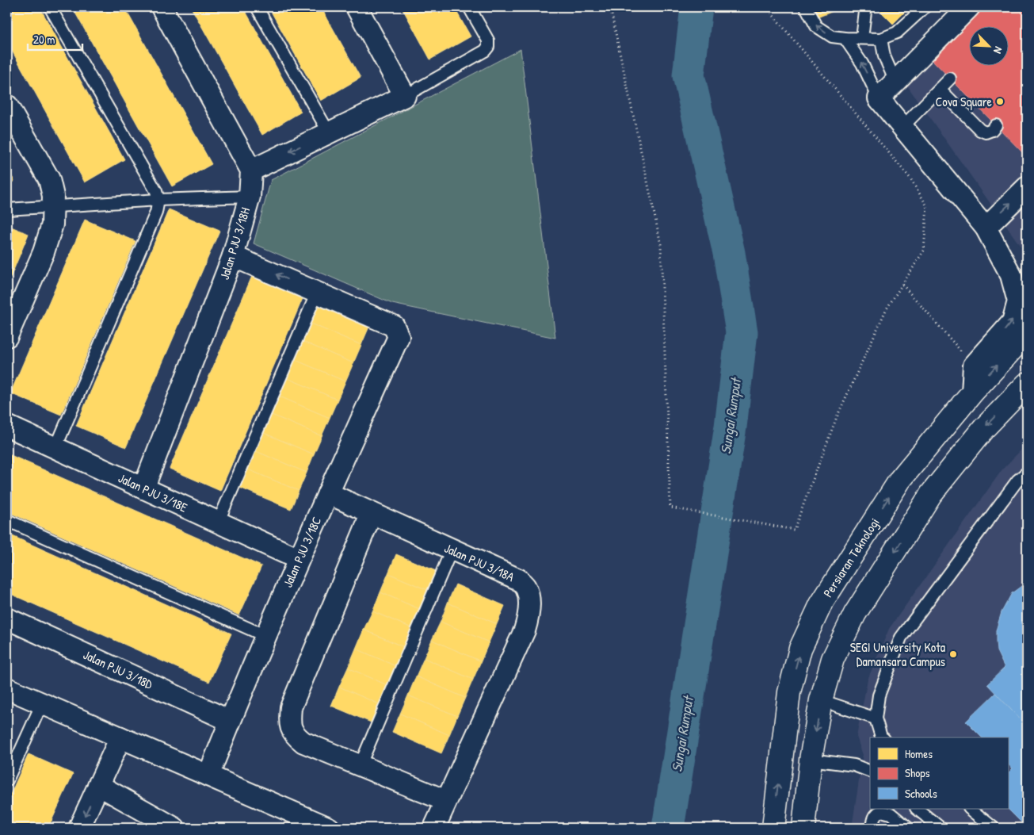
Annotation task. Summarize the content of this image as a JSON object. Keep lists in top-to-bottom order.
{
  "streets": {
    "street": [
      "Jalan PJU 3/18H",
      "Jalan PJU 3/18E",
      "Jalan PJU 3/18C",
      "Persiaran Teknologi",
      "Jalan PJU 3/18A",
      "Jalan PJU 3/18D"
    ]
  },
  "crossings": [
    ["Jalan PJU 3/18H", "Jalan PJU 3/18E"],
    ["Jalan PJU 3/18E", "Jalan PJU 3/18C"],
    ["Jalan PJU 3/18C", "Jalan PJU 3/18A"],
    ["Jalan PJU 3/18C", "Jalan PJU 3/18D"]
  ],
  "water": ["Sungai Rumput"],
  "places": ["Cova Square", "SEGI University Kota Damansara Campus"],
  "legend": ["Homes", "Shops", "Schools"],
  "scale_bar": "20 m",
  "north": "bottom right"
}
